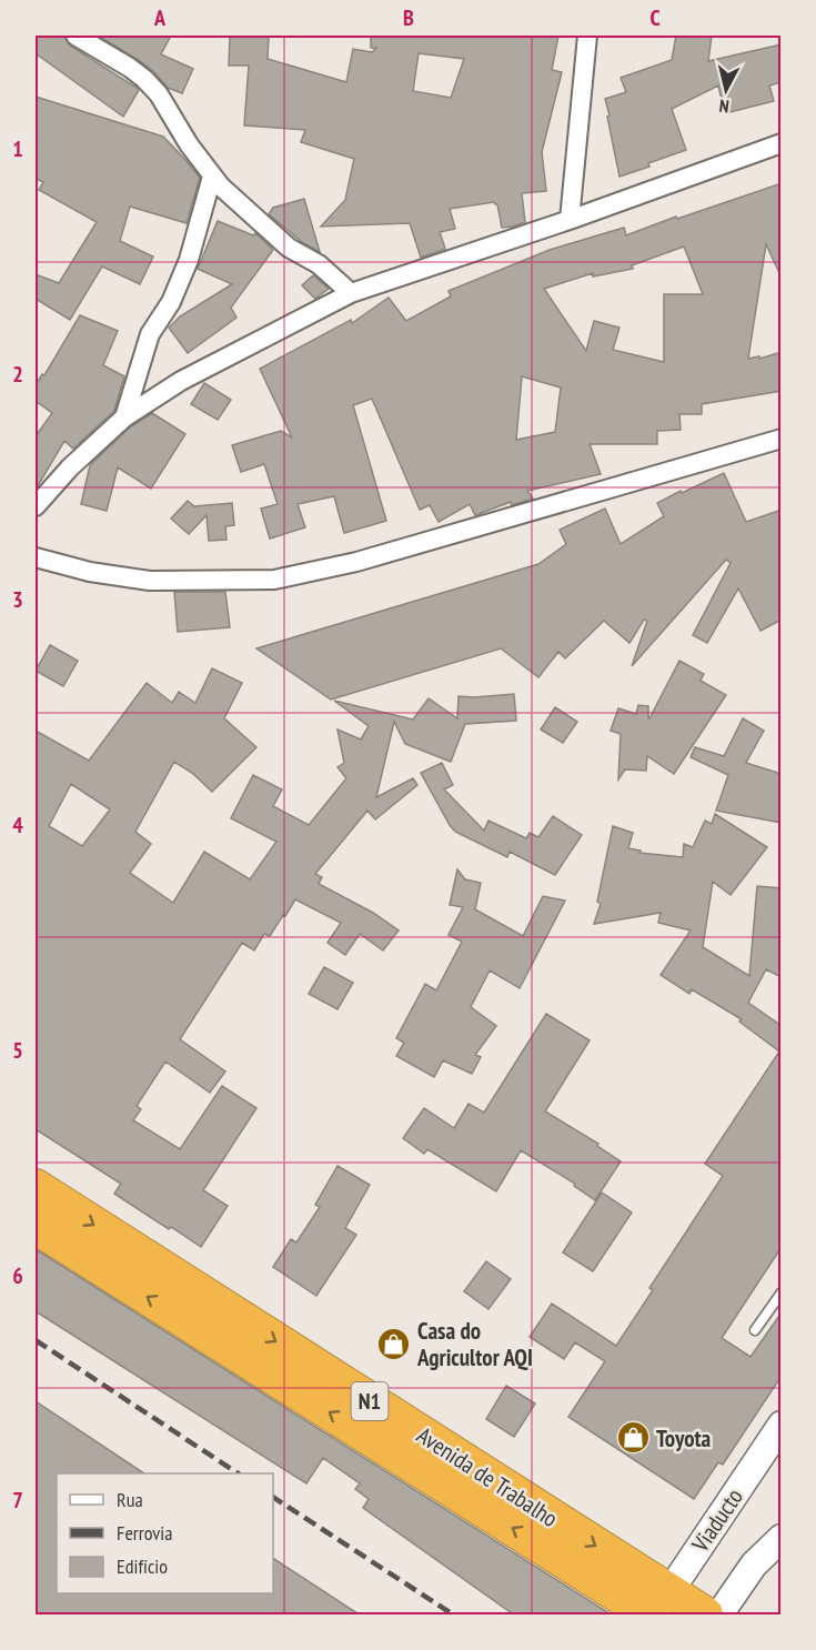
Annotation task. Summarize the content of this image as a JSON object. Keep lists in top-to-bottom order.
{
  "streets": {
    "highway": ["N1", "Avenida de Trabalho"],
    "street": ["Viaducto"]
  },
  "crossings": [
    ["Avenida de Trabalho", "Viaducto"]
  ],
  "places": {
    "shop": ["Casa do Agricultor AQI", "Toyota"]
  },
  "legend": ["Rua", "Ferrovia", "Edifício"],
  "north": "bottom",
  "grid": {
    "columns": ["A", "B", "C"],
    "rows": [
      "1",
      "2",
      "3",
      "4",
      "5",
      "6",
      "7"
    ]
  }
}
